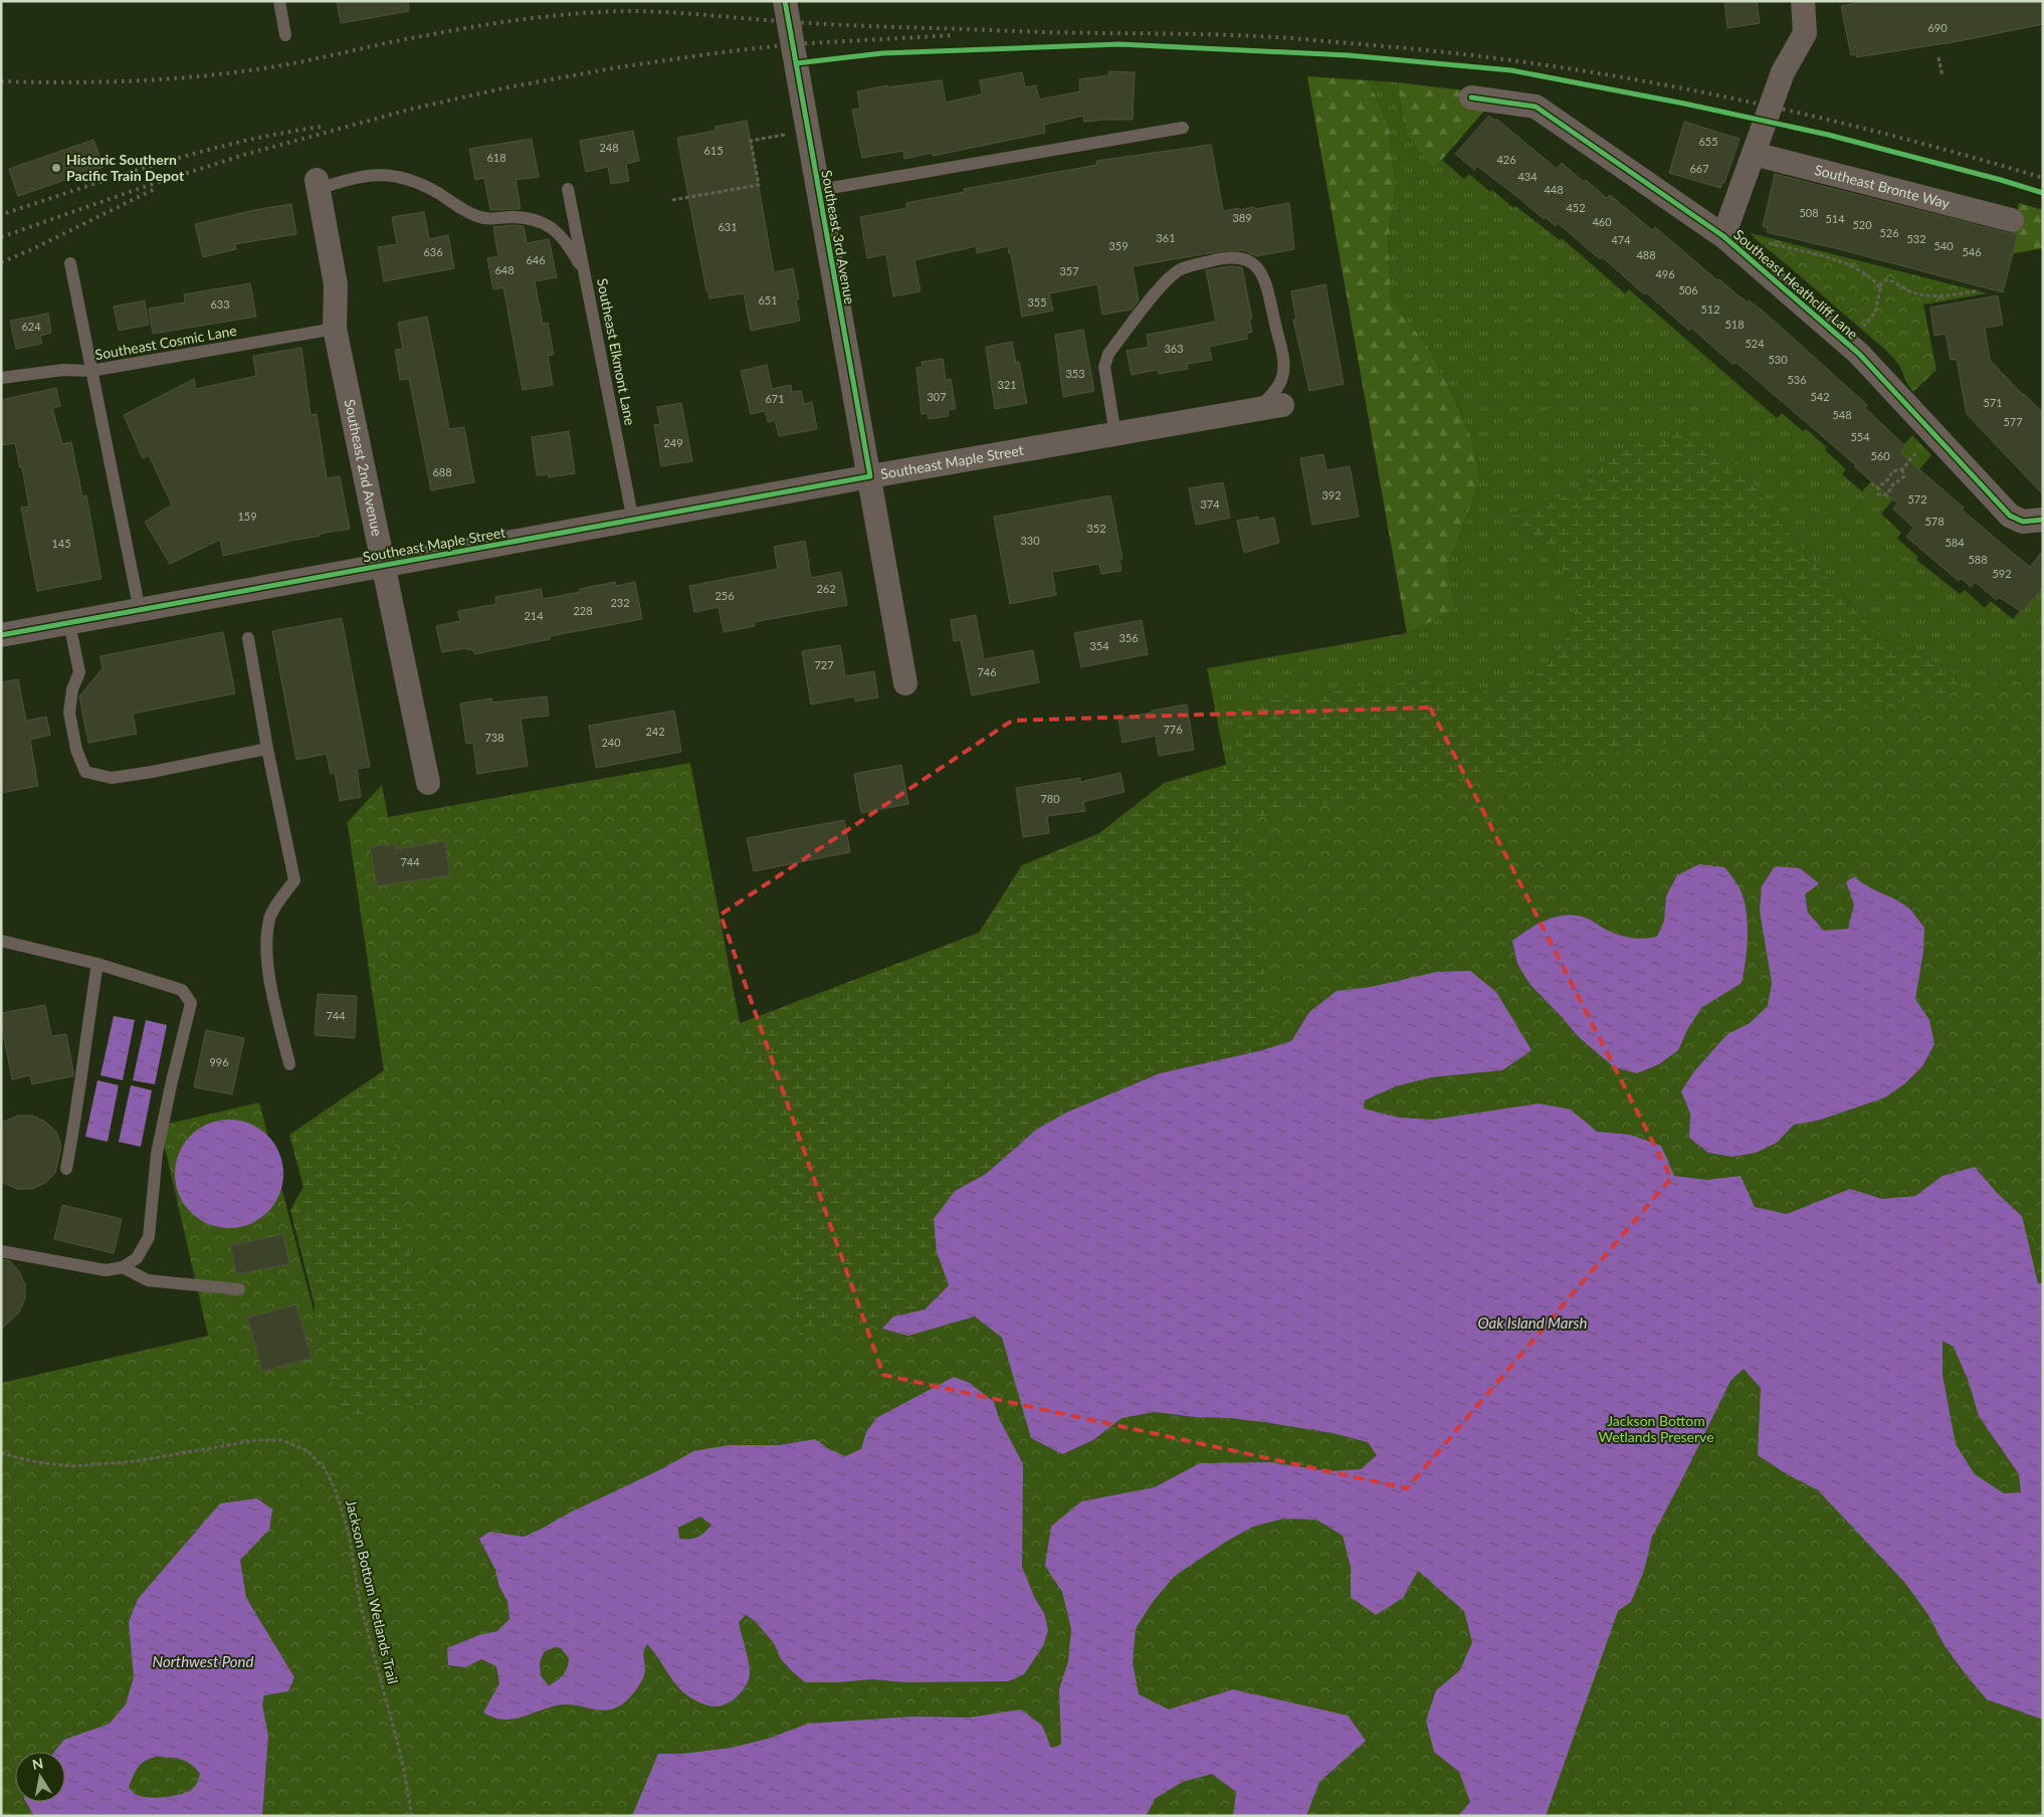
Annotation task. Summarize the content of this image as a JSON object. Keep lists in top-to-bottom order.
{
  "streets": {
    "street": [
      "Southeast Bronte Way",
      "Southeast 3rd Avenue",
      "Southeast Heathcliff Lane",
      "Southeast Maple Street",
      "Southeast 2nd Avenue"
    ],
    "lane": ["Southeast Cosmic Lane", "Southeast Elkmont Lane"],
    "path": ["Jackson Bottom Wetlands Trail"]
  },
  "crossings": [
    ["Southeast 3rd Avenue", "Southeast Maple Street"],
    ["Southeast Cosmic Lane", "Southeast 2nd Avenue"],
    ["Southeast Elkmont Lane", "Southeast Maple Street"],
    ["Southeast Maple Street", "Southeast 2nd Avenue"]
  ],
  "water": ["Oak Island Marsh", "Northwest Pond"],
  "parks": ["Jackson Bottom Wetlands Preserve"],
  "places": ["Historic Southern Pacific Train Depot"],
  "house_numbers": [
    "690",
    "655",
    "248",
    "615",
    "618",
    "426",
    "667",
    "434",
    "448",
    "452",
    "508",
    "389",
    "514",
    "460",
    "520",
    "631",
    "526",
    "361",
    "532",
    "474",
    "359",
    "540",
    "636",
    "546",
    "488",
    "646",
    "648",
    "357",
    "496",
    "506",
    "651",
    "355",
    "633",
    "512",
    "518",
    "624",
    "524",
    "363",
    "530",
    "353",
    "536",
    "321",
    "307",
    "542",
    "671",
    "571",
    "548",
    "577",
    "554",
    "249",
    "560",
    "688",
    "392",
    "572",
    "374",
    "159",
    "578",
    "352",
    "330",
    "584",
    "145",
    "588",
    "592",
    "262",
    "256",
    "232",
    "228",
    "214",
    "356",
    "354",
    "727",
    "746",
    "776",
    "242",
    "738",
    "240",
    "780",
    "744",
    "744",
    "996"
  ],
  "north": "top"
}
